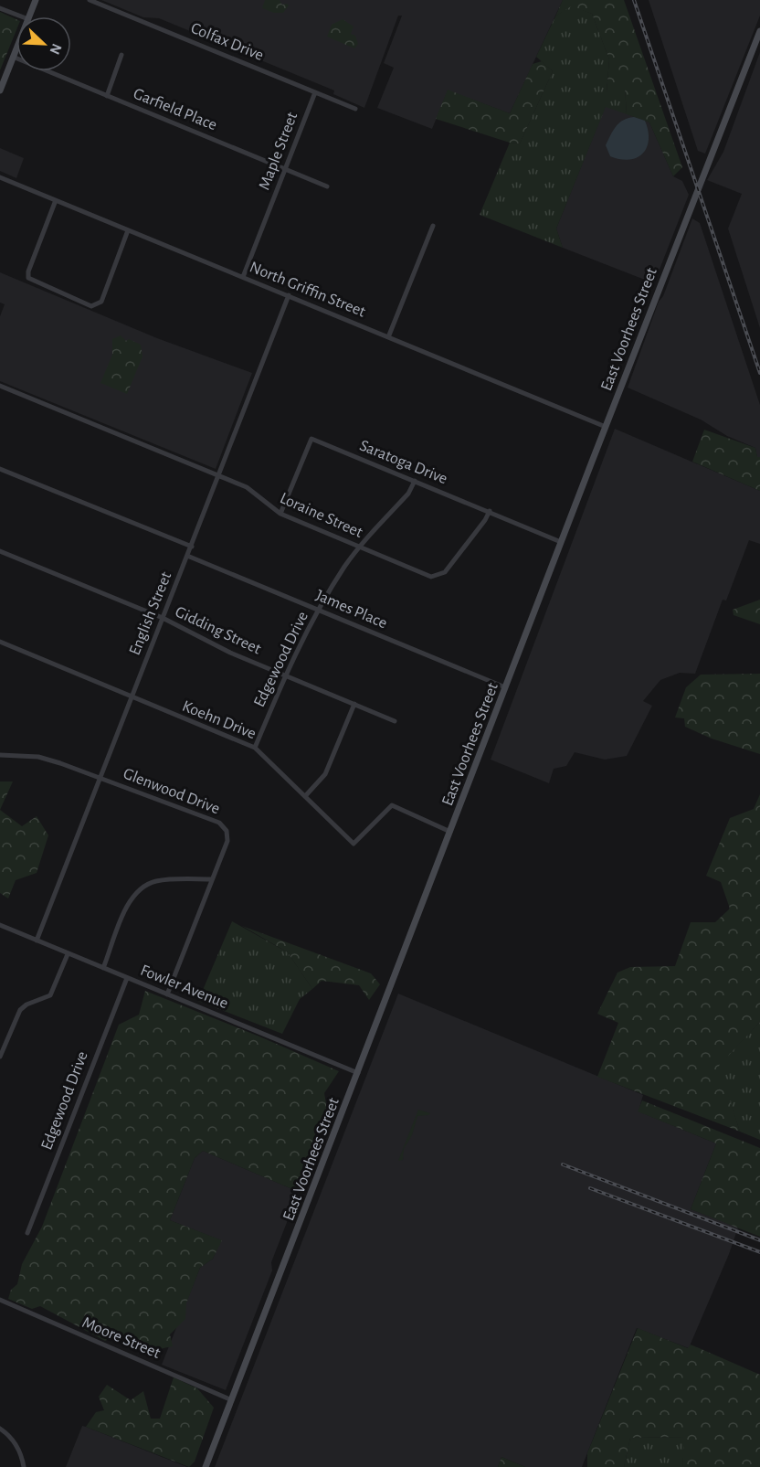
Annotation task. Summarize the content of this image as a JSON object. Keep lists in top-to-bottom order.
{
  "streets": {
    "main road": ["East Voorhees Street"],
    "street": [
      "Colfax Drive",
      "Garfield Place",
      "Maple Street",
      "North Griffin Street",
      "Saratoga Drive",
      "Loraine Street",
      "James Place",
      "English Street",
      "Gidding Street",
      "Edgewood Drive",
      "Koehn Drive",
      "Glenwood Drive",
      "Fowler Avenue",
      "Moore Street"
    ]
  },
  "crossings": [
    ["Colfax Drive", "Maple Street"],
    ["Garfield Place", "Maple Street"],
    ["Maple Street", "North Griffin Street"],
    ["North Griffin Street", "East Voorhees Street"],
    ["North Griffin Street", "English Street"],
    ["East Voorhees Street", "Saratoga Drive"],
    ["East Voorhees Street", "James Place"],
    ["East Voorhees Street", "Koehn Drive"],
    ["East Voorhees Street", "Fowler Avenue"],
    ["East Voorhees Street", "Moore Street"],
    ["Saratoga Drive", "Loraine Street"],
    ["Saratoga Drive", "Edgewood Drive"],
    ["Loraine Street", "English Street"],
    ["Loraine Street", "Edgewood Drive"],
    ["James Place", "English Street"],
    ["James Place", "Edgewood Drive"],
    ["English Street", "Gidding Street"],
    ["English Street", "Koehn Drive"],
    ["English Street", "Glenwood Drive"],
    ["English Street", "Fowler Avenue"],
    ["Gidding Street", "Edgewood Drive"],
    ["Edgewood Drive", "Koehn Drive"],
    ["Edgewood Drive", "Fowler Avenue"],
    ["Glenwood Drive", "Fowler Avenue"]
  ],
  "north": "bottom right"
}
